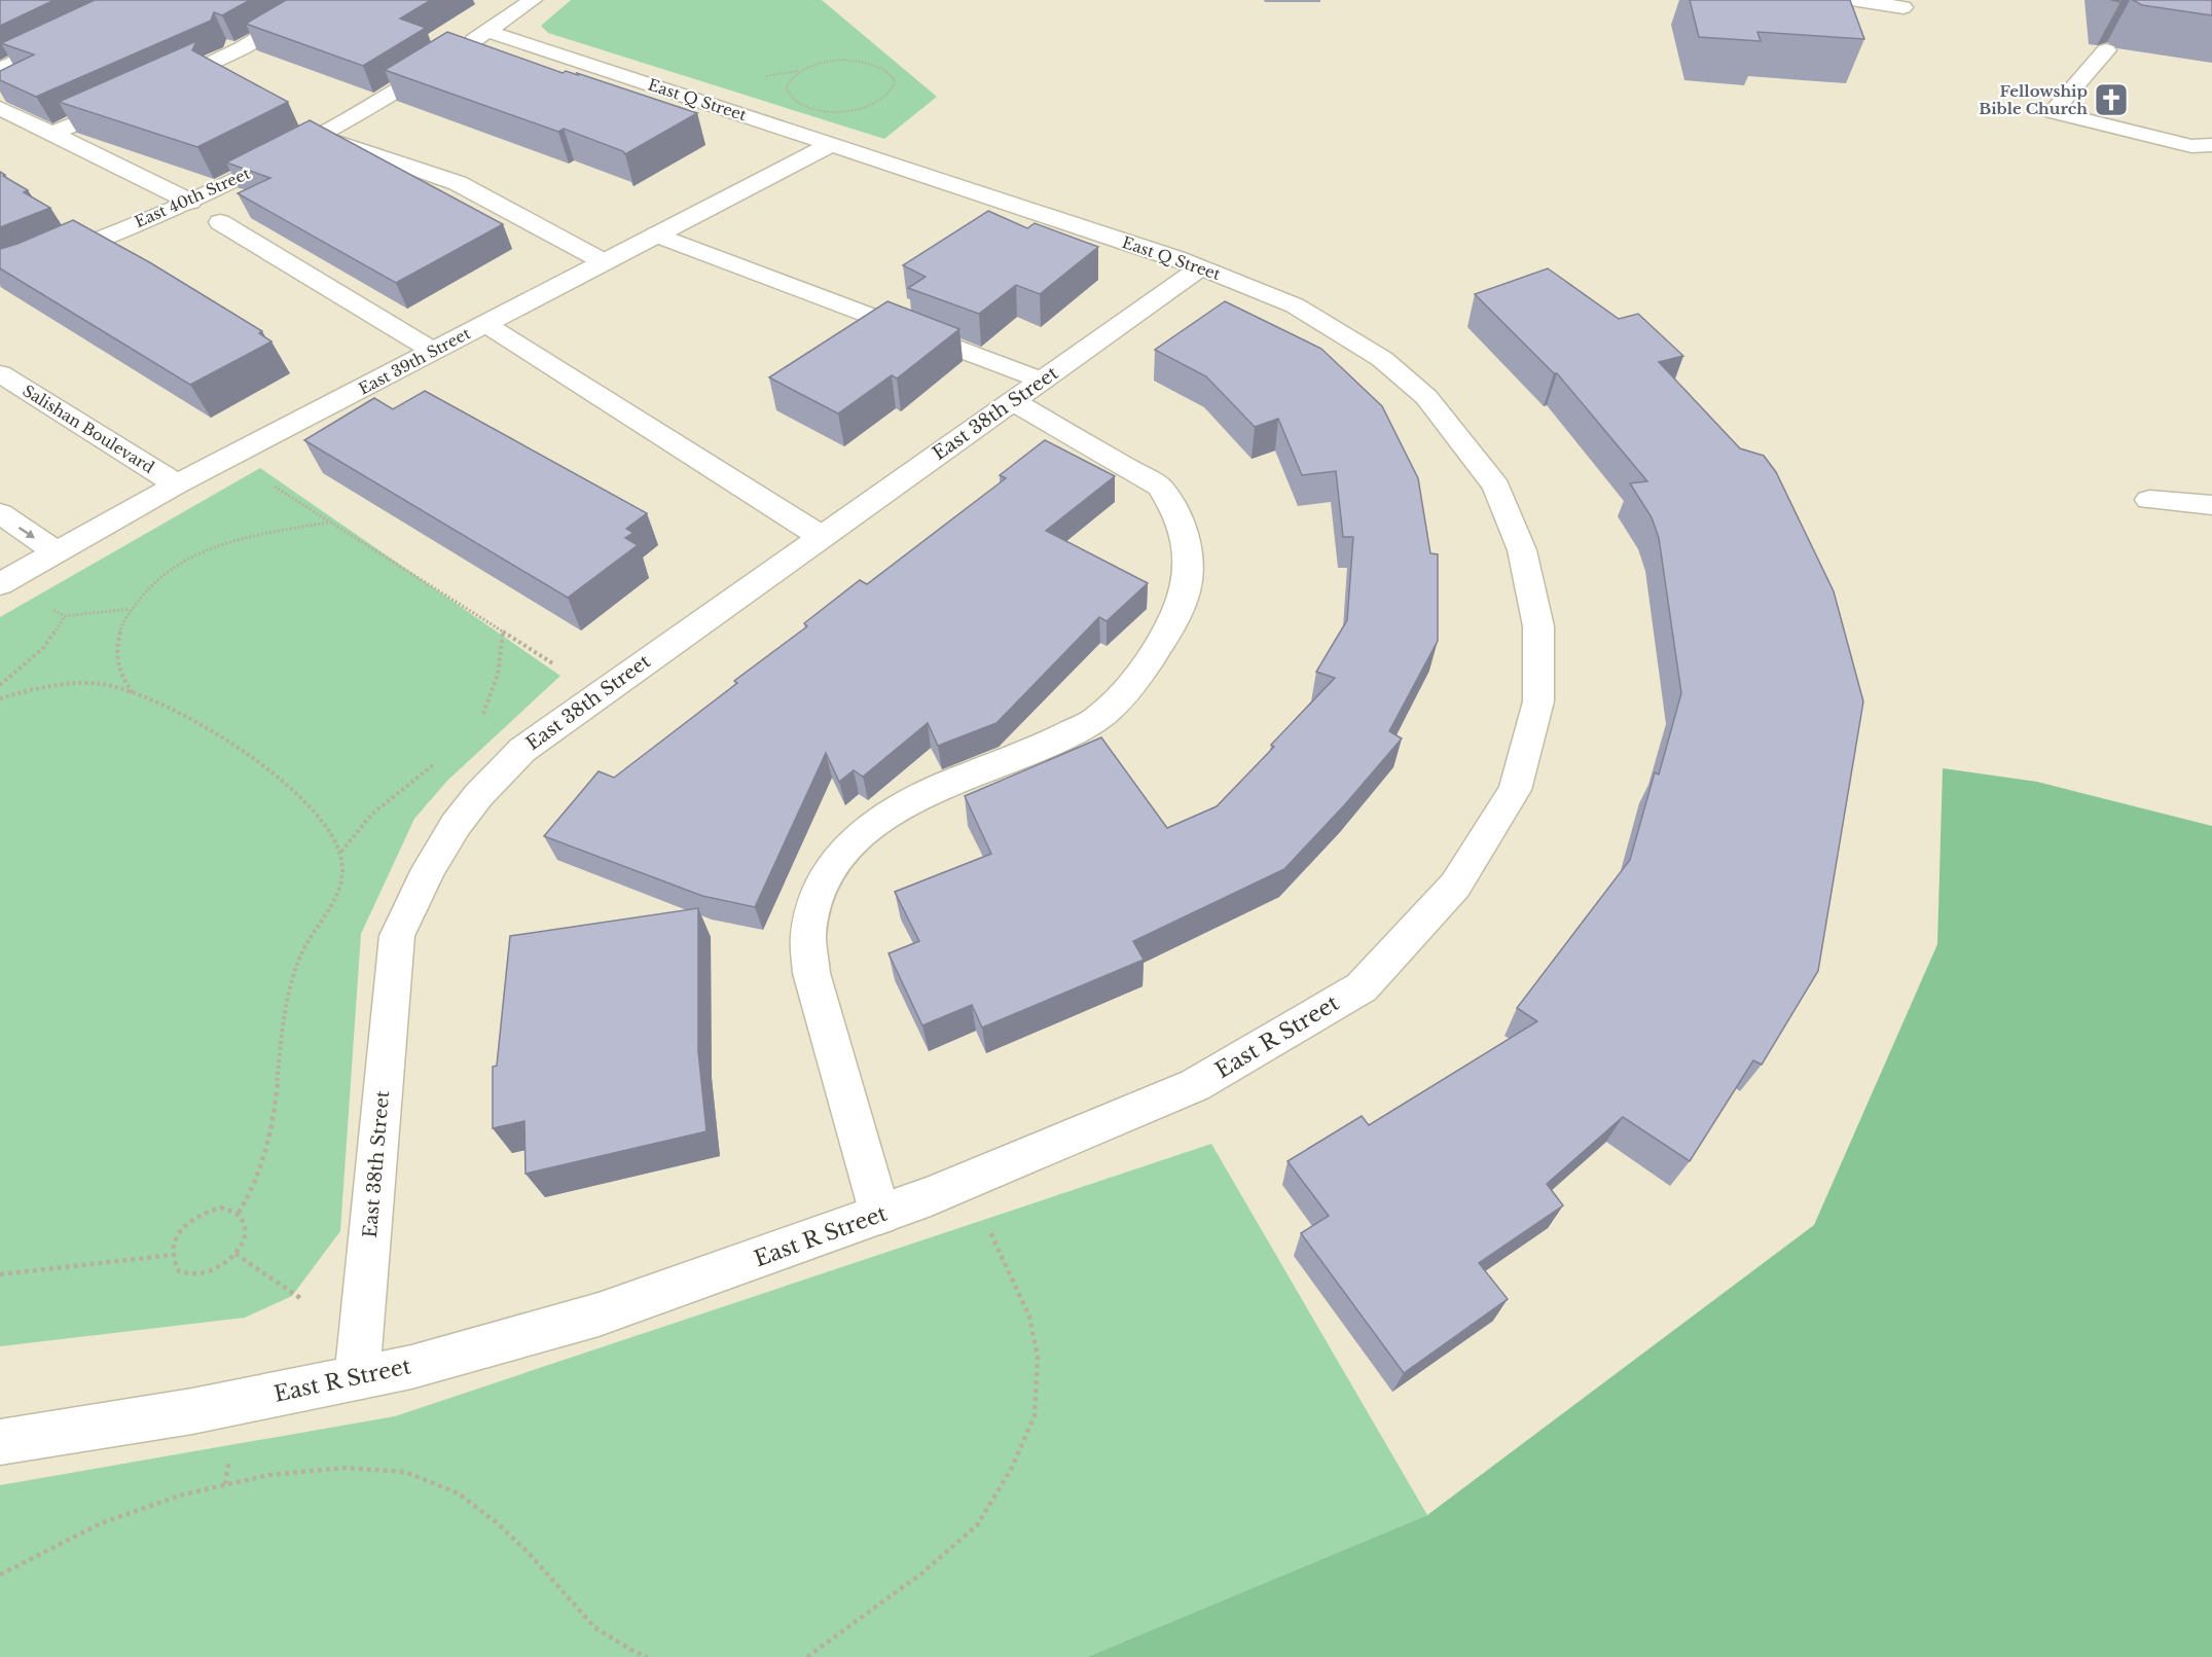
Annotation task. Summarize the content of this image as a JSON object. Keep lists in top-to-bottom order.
{
  "streets": {
    "street": [
      "East Q Street",
      "East 40th Street",
      "East 39th Street",
      "East 38th Street",
      "Salishan Boulevard",
      "East R Street"
    ]
  },
  "crossings": [
    ["East Q Street", "East 40th Street"],
    ["East Q Street", "East 39th Street"],
    ["East Q Street", "East 38th Street"],
    ["East Q Street", "East R Street"],
    ["East 39th Street", "Salishan Boulevard"],
    ["East 38th Street", "East R Street"]
  ],
  "places": {
    "church": ["Fellowship Bible Church"]
  }
}
